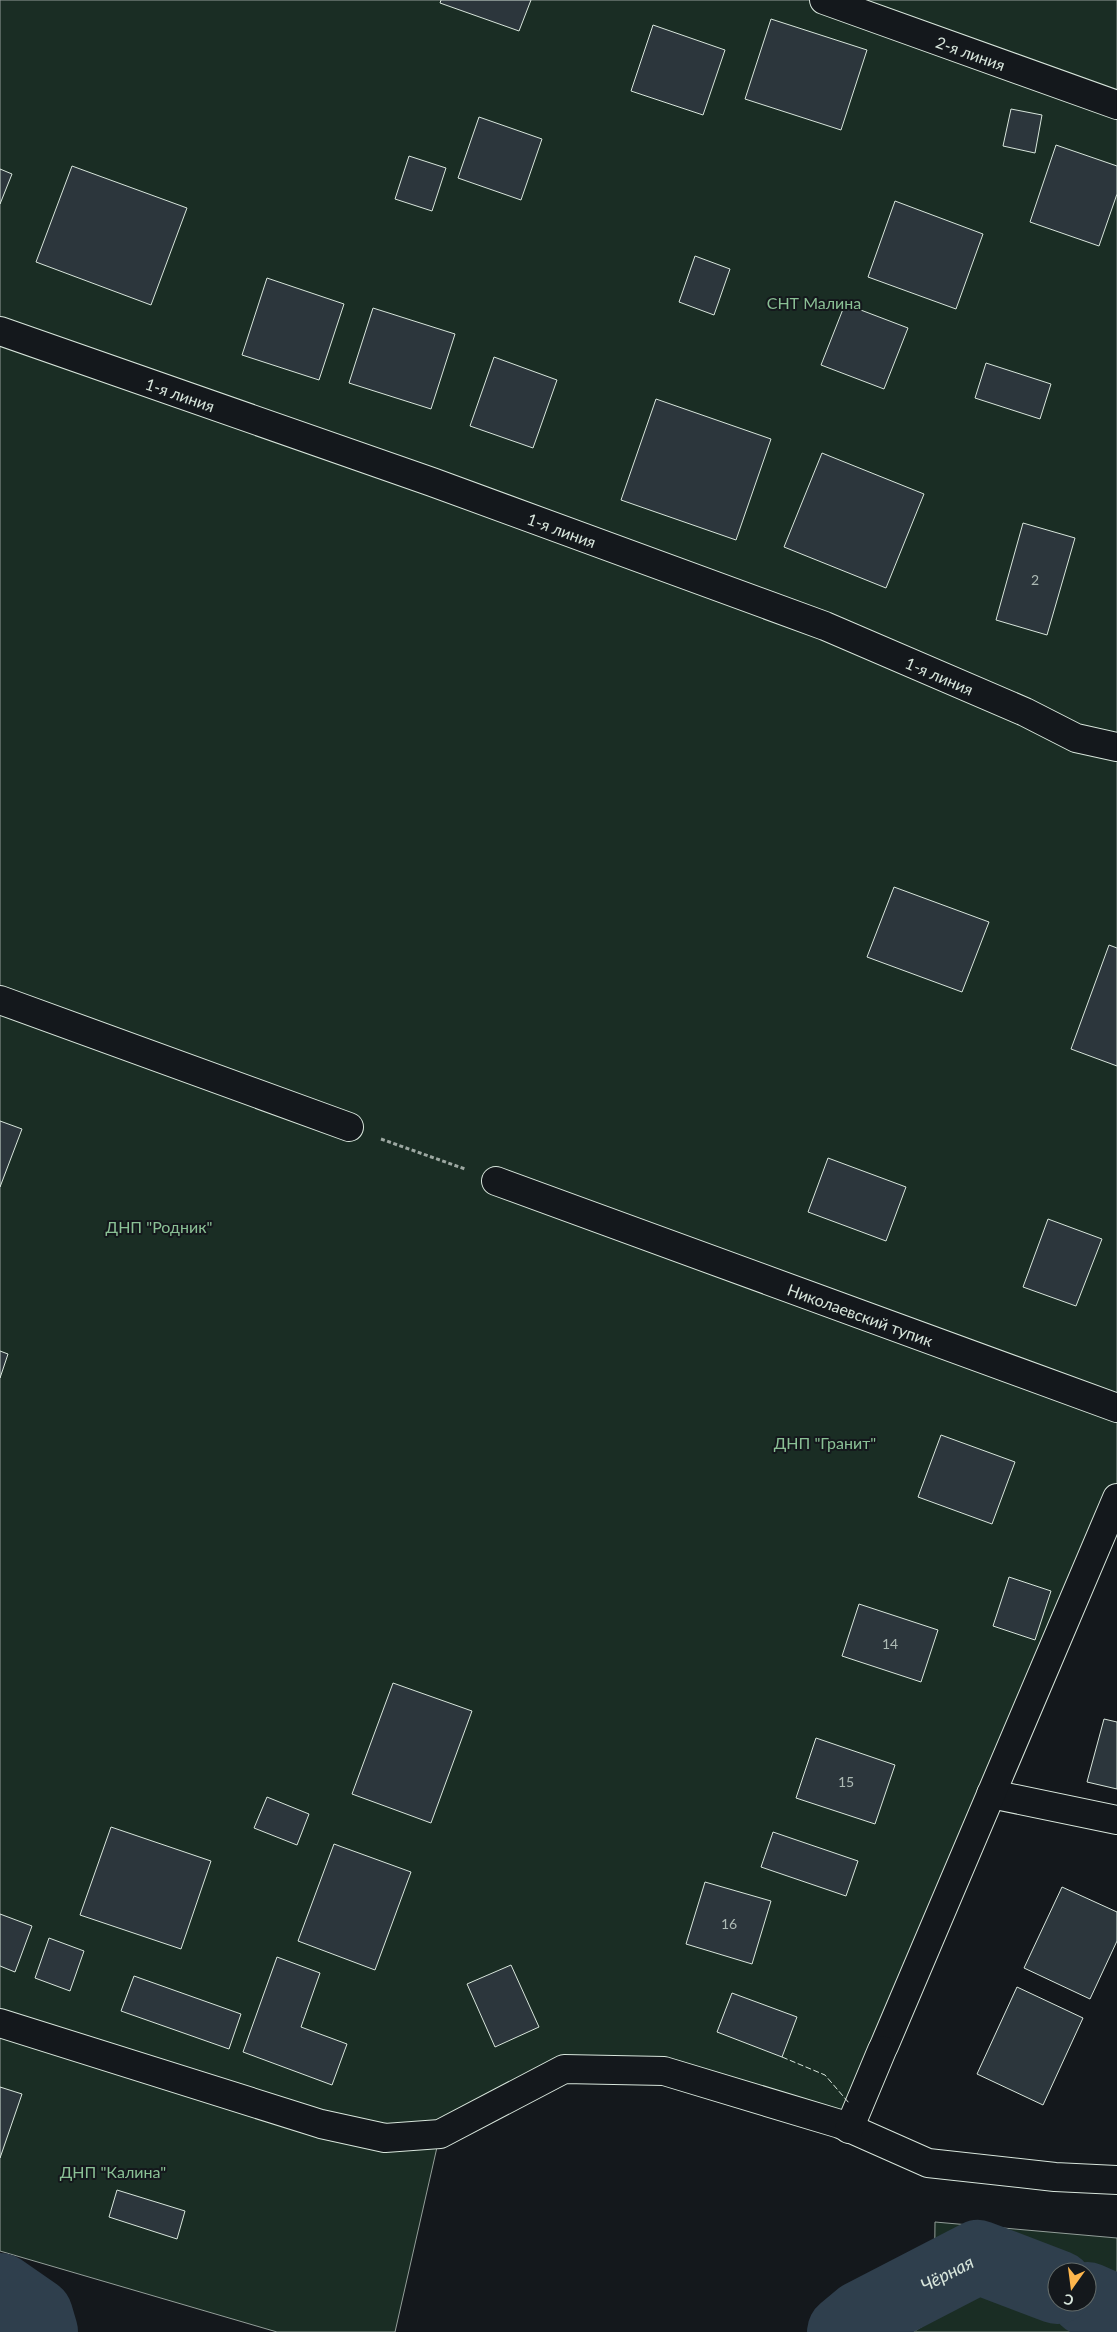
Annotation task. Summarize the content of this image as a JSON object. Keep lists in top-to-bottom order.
{
  "streets": {
    "street": ["2-я линия", "1-я линия", "Николаевский тупик"]
  },
  "water": ["Чёрная"],
  "parks": [
    "СНТ Малина",
    "ДНП \"Родник\"",
    "ДНП \"Гранит\"",
    "ДНП \"Калина\""
  ],
  "house_numbers": [
    "2",
    "14",
    "15",
    "16"
  ],
  "north": "bottom"
}
